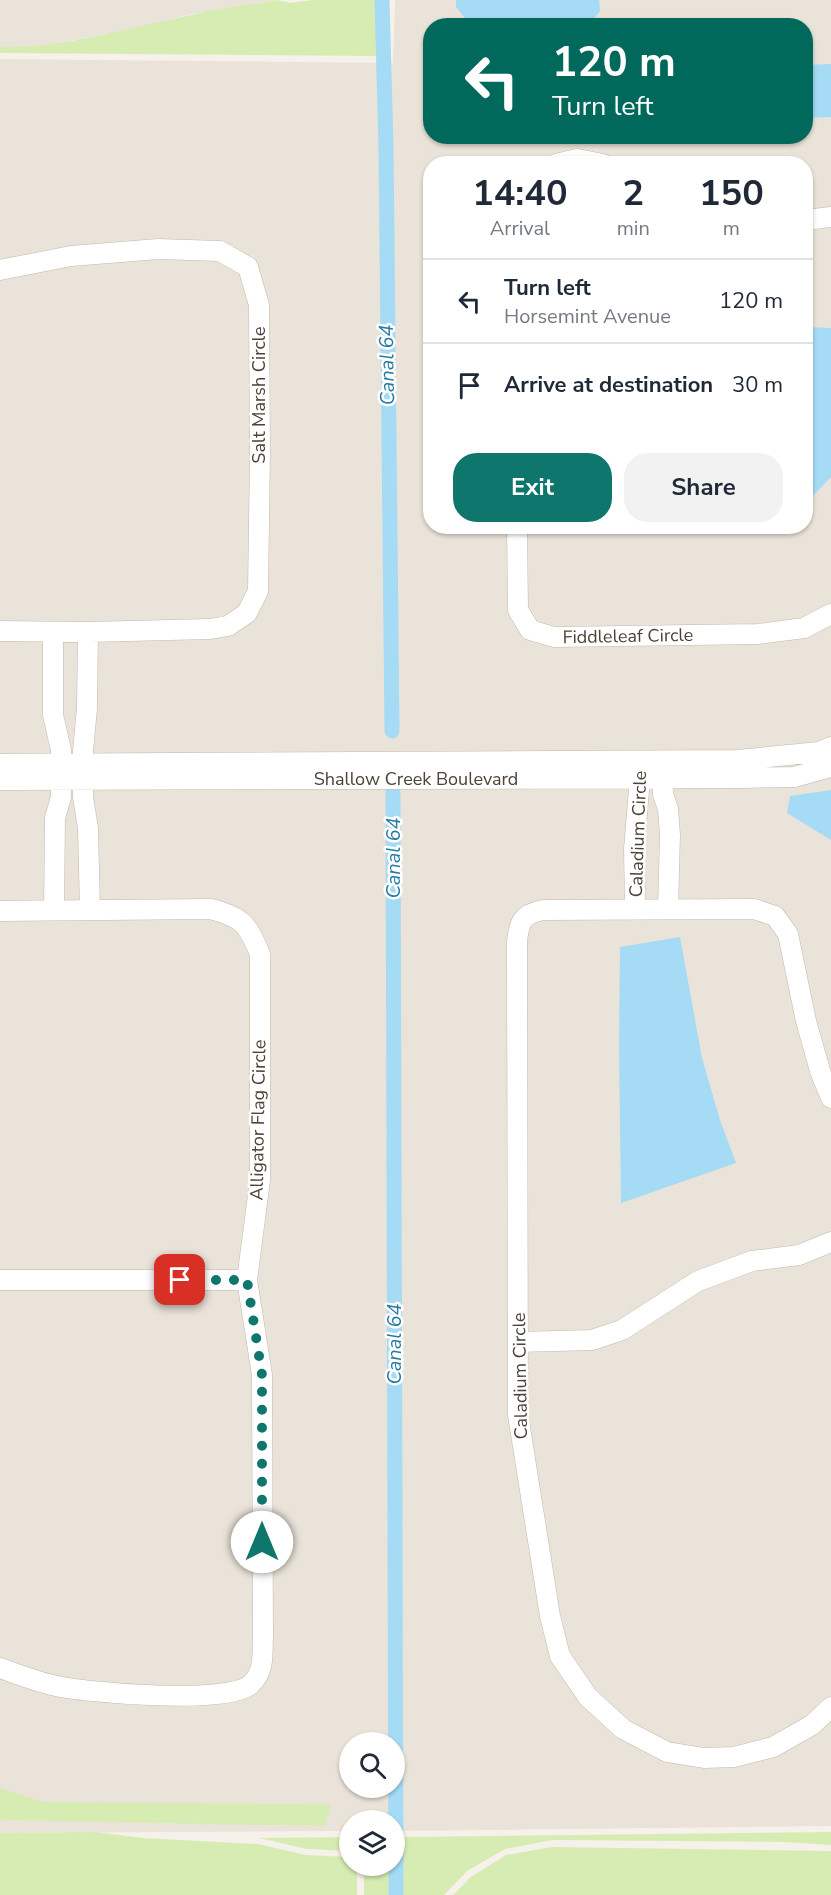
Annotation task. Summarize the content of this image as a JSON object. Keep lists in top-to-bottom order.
{
  "streets": {
    "street": [
      "Salt Marsh Circle",
      "Fiddleleaf Circle",
      "Shallow Creek Boulevard",
      "Caladium Circle",
      "Alligator Flag Circle"
    ]
  },
  "crossings": [
    ["Shallow Creek Boulevard", "Caladium Circle"]
  ],
  "water": ["Canal 64"],
  "page": {
    "turn": ["120 m", "Turn left"],
    "eta": [
      "14:40",
      "Arrival",
      "2",
      "min",
      "150",
      "m"
    ],
    "list": [
      {
        "name": "Turn left",
        "note": "Horsemint Avenue",
        "value": "120 m"
      },
      {
        "name": "Arrive at destination",
        "value": "30 m"
      }
    ],
    "buttons": ["Exit", "Share"]
  }
}
